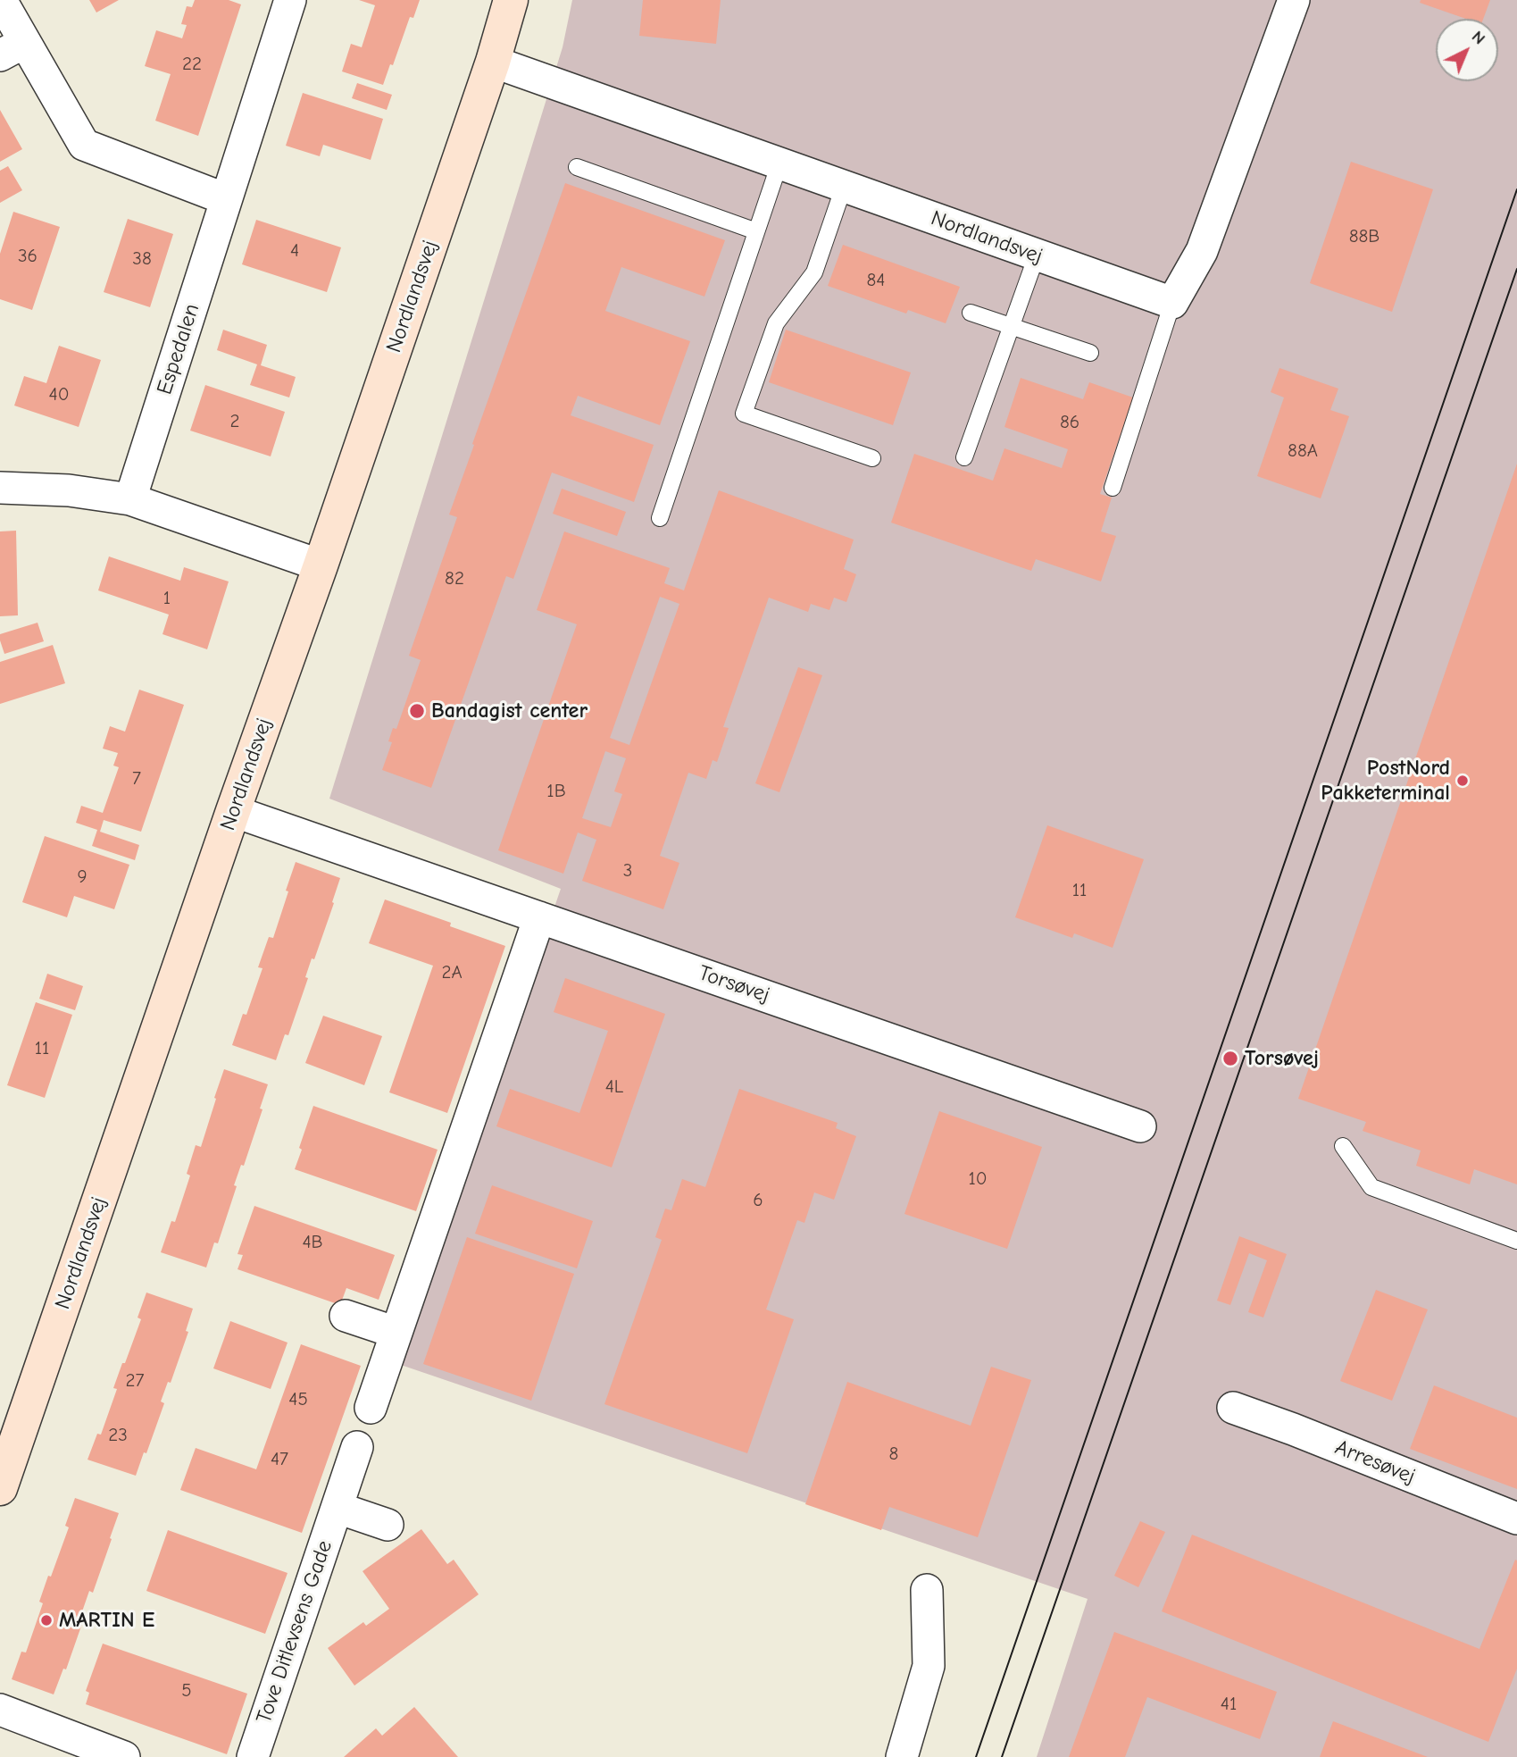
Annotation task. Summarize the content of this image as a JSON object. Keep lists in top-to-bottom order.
{
  "streets": {
    "street": [
      "Nordlandsvej",
      "Espedalen",
      "Torsøvej",
      "Arresøvej",
      "Tove Ditlevsens Gade"
    ]
  },
  "crossings": [
    ["Nordlandsvej", "Torsøvej"]
  ],
  "places": [
    "Bandagist center",
    "PostNord Pakketerminal",
    "Torsøvej",
    "MARTIN E"
  ],
  "house_numbers": [
    "22",
    "88B",
    "4",
    "36",
    "38",
    "84",
    "40",
    "2",
    "86",
    "88A",
    "82",
    "1",
    "7",
    "1B",
    "3",
    "9",
    "11",
    "2A",
    "11",
    "4L",
    "10",
    "6",
    "4B",
    "27",
    "45",
    "23",
    "8",
    "47",
    "5",
    "41"
  ],
  "north": "top right"
}
